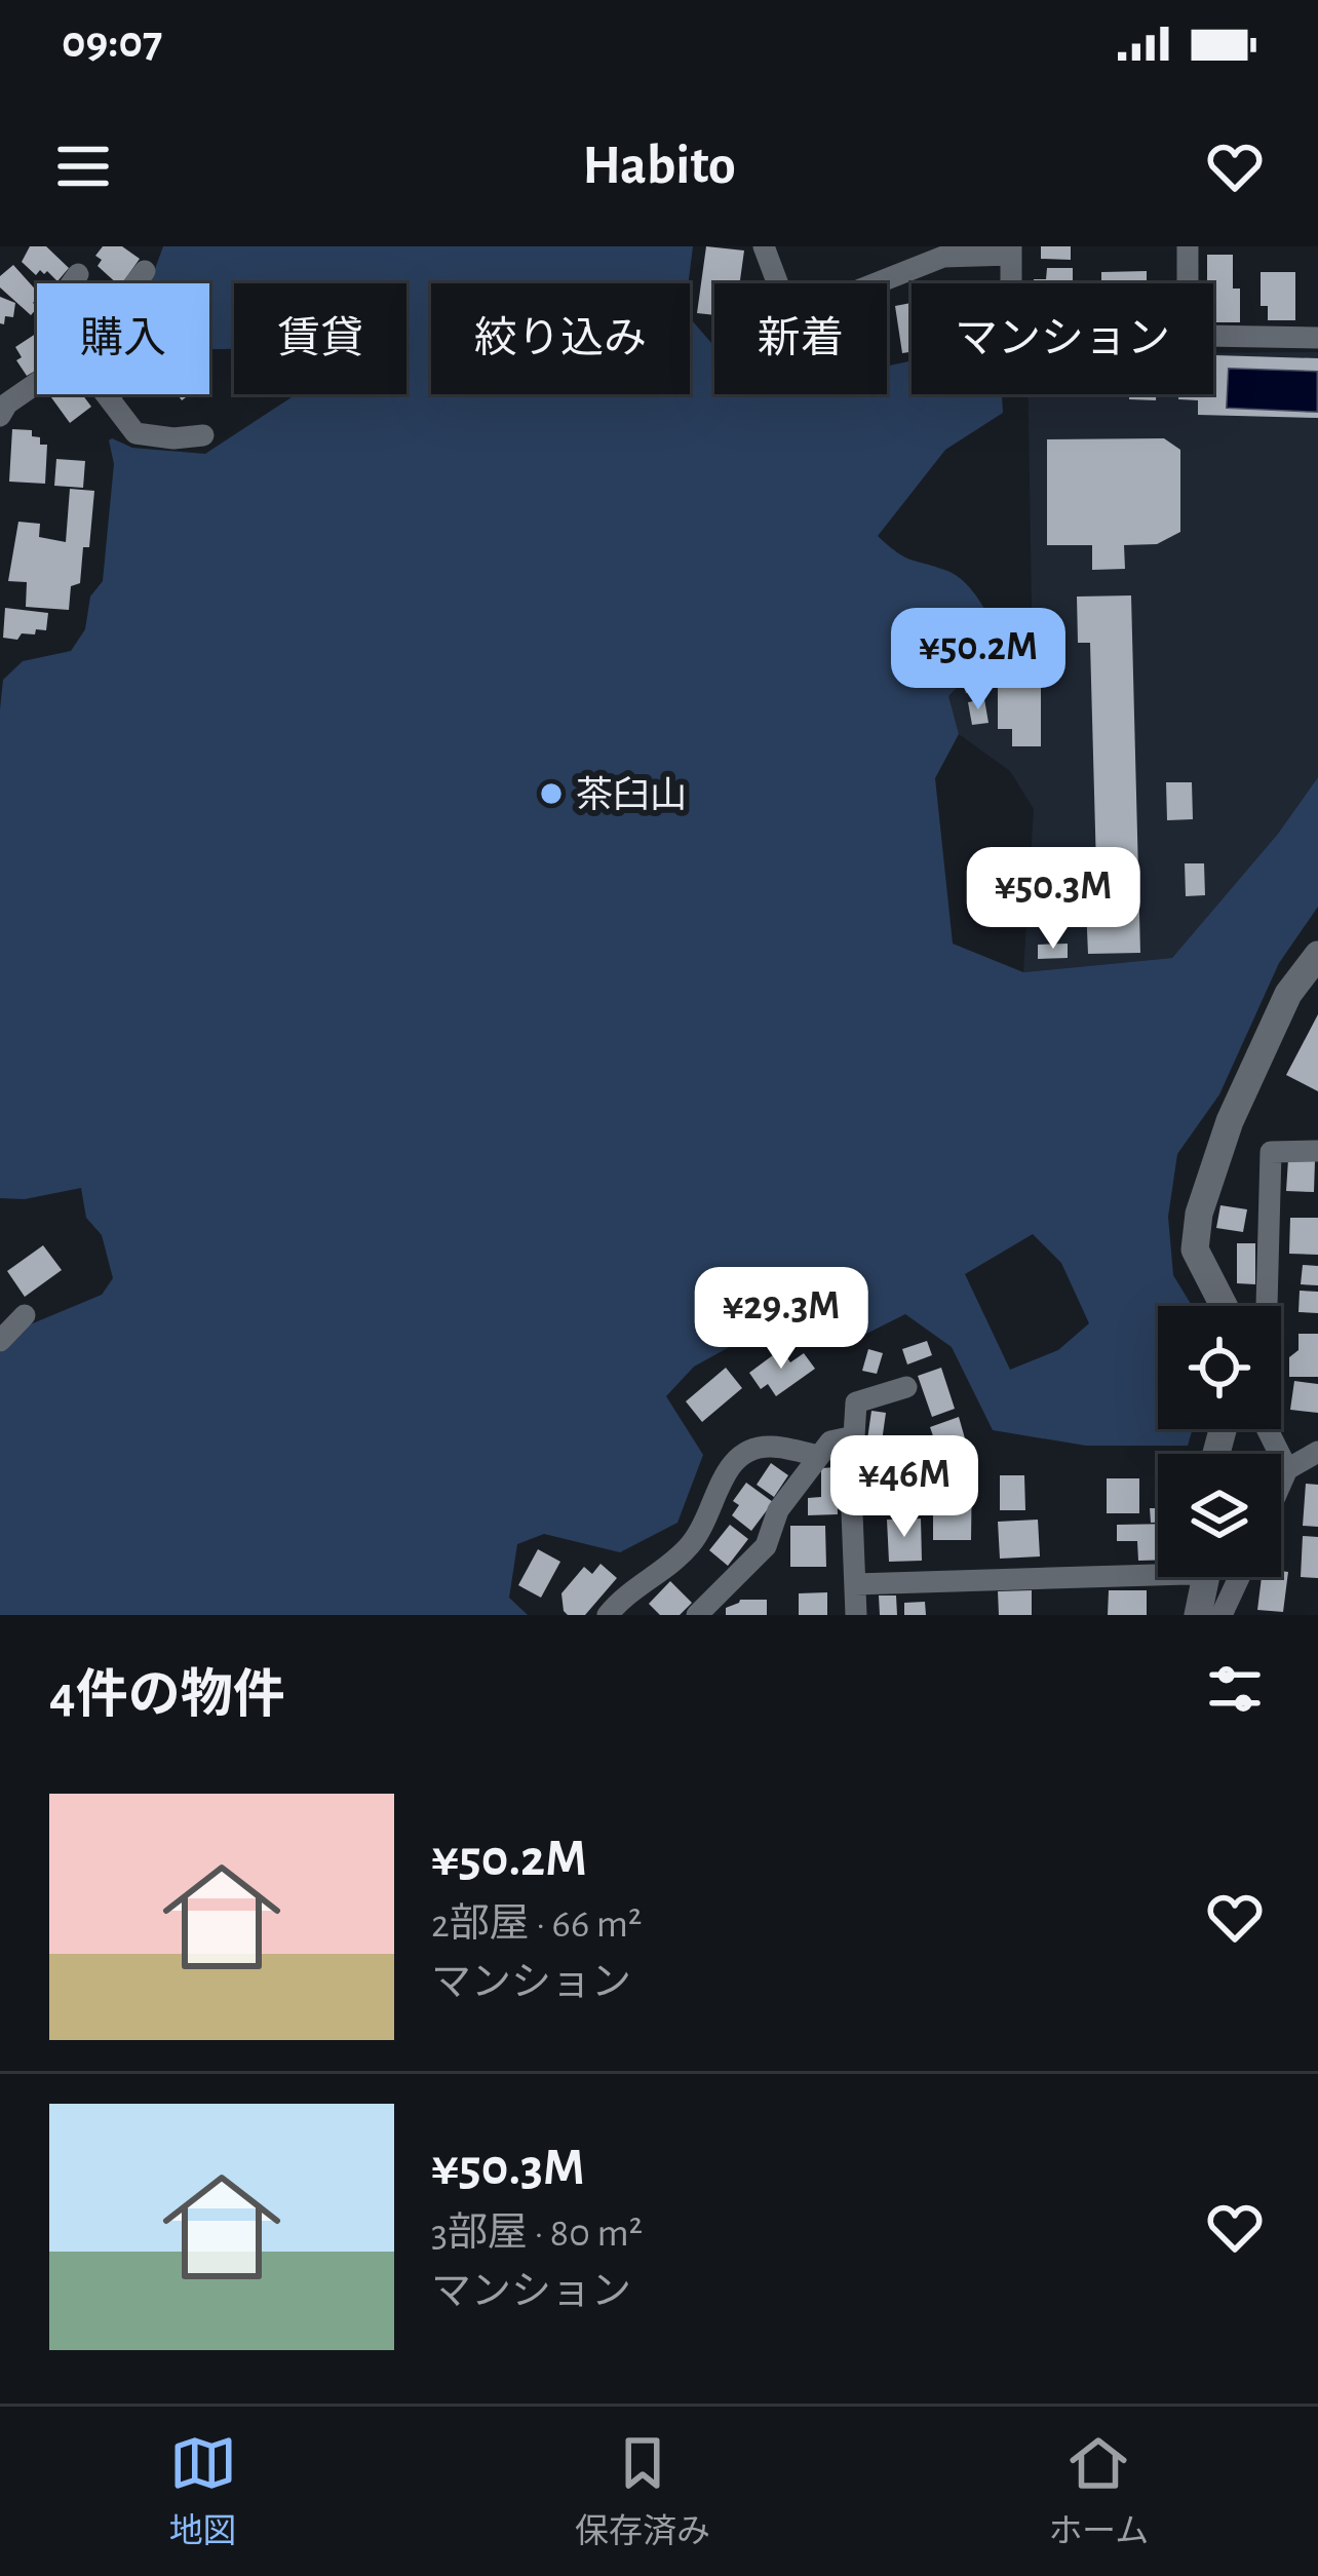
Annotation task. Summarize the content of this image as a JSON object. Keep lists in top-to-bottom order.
{
  "places": ["茶臼山"],
  "page": {
    "status": "09:07",
    "header": "Habito",
    "chip": [
      "購入",
      "賃貸",
      "絞り込み",
      "新着",
      "マンション"
    ],
    "price": [
      "¥50.2M",
      "¥50.3M",
      "¥29.3M",
      "¥46M"
    ],
    "heading": "4件の物件",
    "list": [
      {
        "name": "¥50.2M",
        "note": "2部屋 · 66 m² · マンション"
      },
      {
        "name": "¥50.3M",
        "note": "3部屋 · 80 m² · マンション"
      }
    ],
    "tabs": ["地図", "保存済み", "ホーム"]
  }
}
